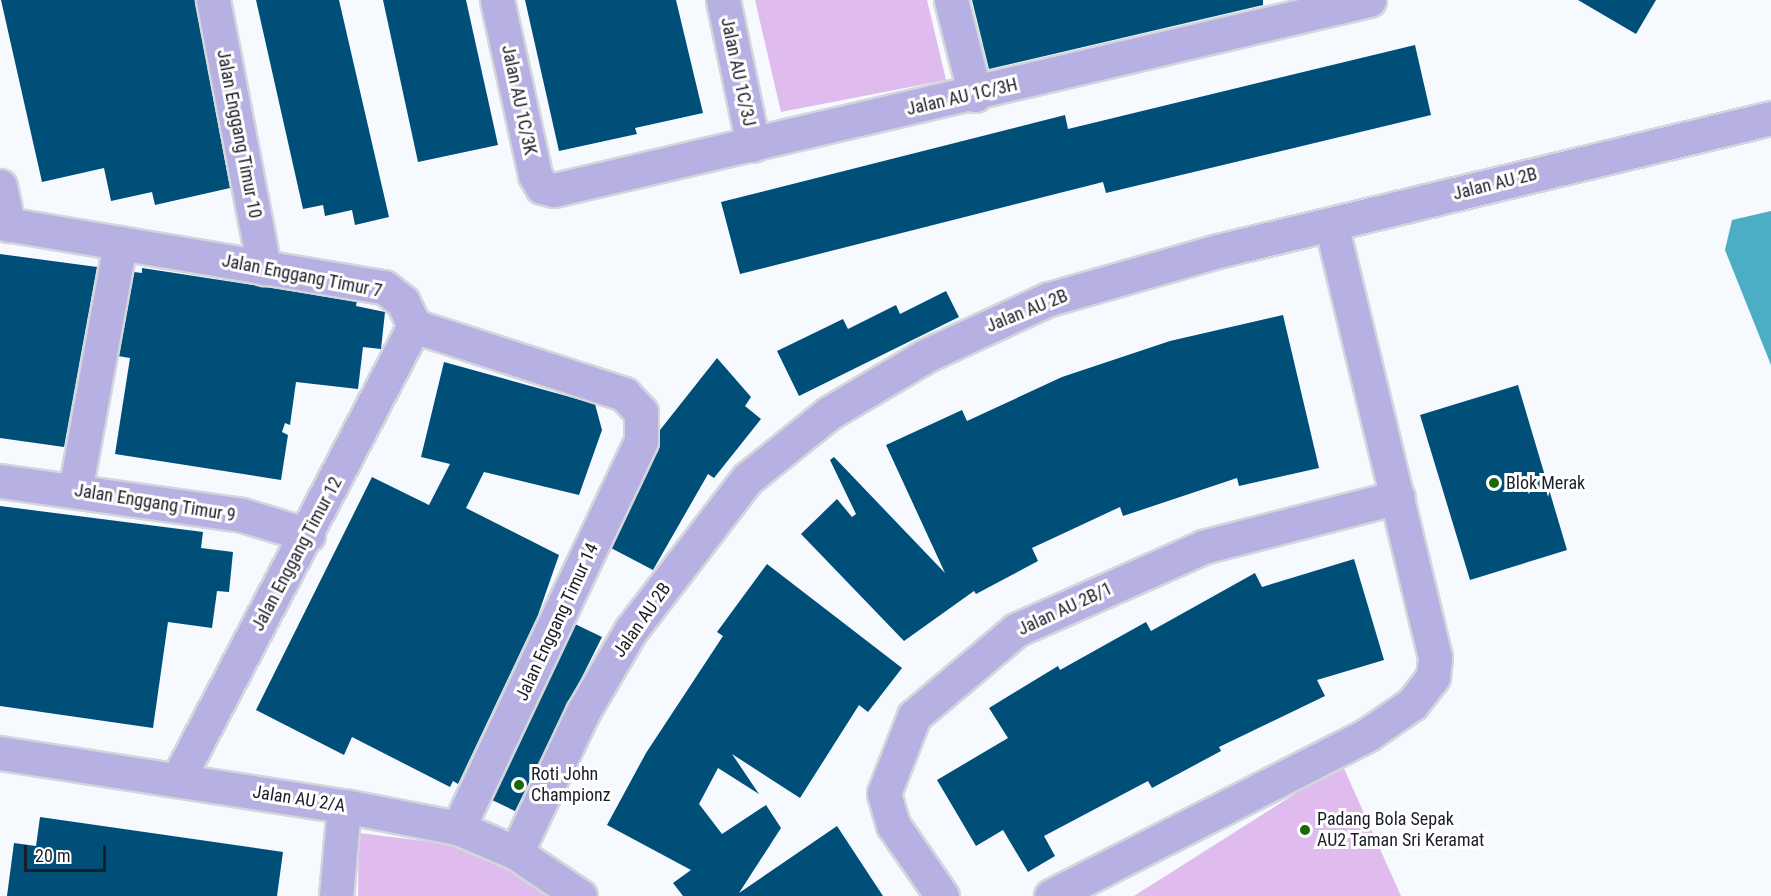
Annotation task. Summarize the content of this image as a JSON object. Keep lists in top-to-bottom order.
{
  "streets": {
    "street": [
      "Jalan AU 1C/3J",
      "Jalan AU 1C/3H",
      "Jalan AU 1C/3K",
      "Jalan Enggang Timur 10",
      "Jalan AU 2B",
      "Jalan Enggang Timur 7",
      "Jalan Enggang Timur 9",
      "Jalan Enggang Timur 12",
      "Jalan AU 2B/1",
      "Jalan Enggang Timur 14",
      "Jalan AU 2/A"
    ]
  },
  "crossings": [
    ["Jalan AU 1C/3J", "Jalan AU 1C/3H"],
    ["Jalan AU 1C/3H", "Jalan AU 1C/3K"],
    ["Jalan Enggang Timur 10", "Jalan Enggang Timur 7"],
    ["Jalan AU 2B", "Jalan AU 2/A"],
    ["Jalan Enggang Timur 7", "Jalan Enggang Timur 12"],
    ["Jalan Enggang Timur 7", "Jalan Enggang Timur 14"],
    ["Jalan Enggang Timur 9", "Jalan Enggang Timur 12"],
    ["Jalan Enggang Timur 12", "Jalan Enggang Timur 14"],
    ["Jalan Enggang Timur 12", "Jalan AU 2/A"],
    ["Jalan Enggang Timur 14", "Jalan AU 2/A"]
  ],
  "places": ["Blok Merak", "Roti John Championz", "Padang Bola Sepak AU2 Taman Sri Keramat"],
  "scale_bar": "20 m"
}
